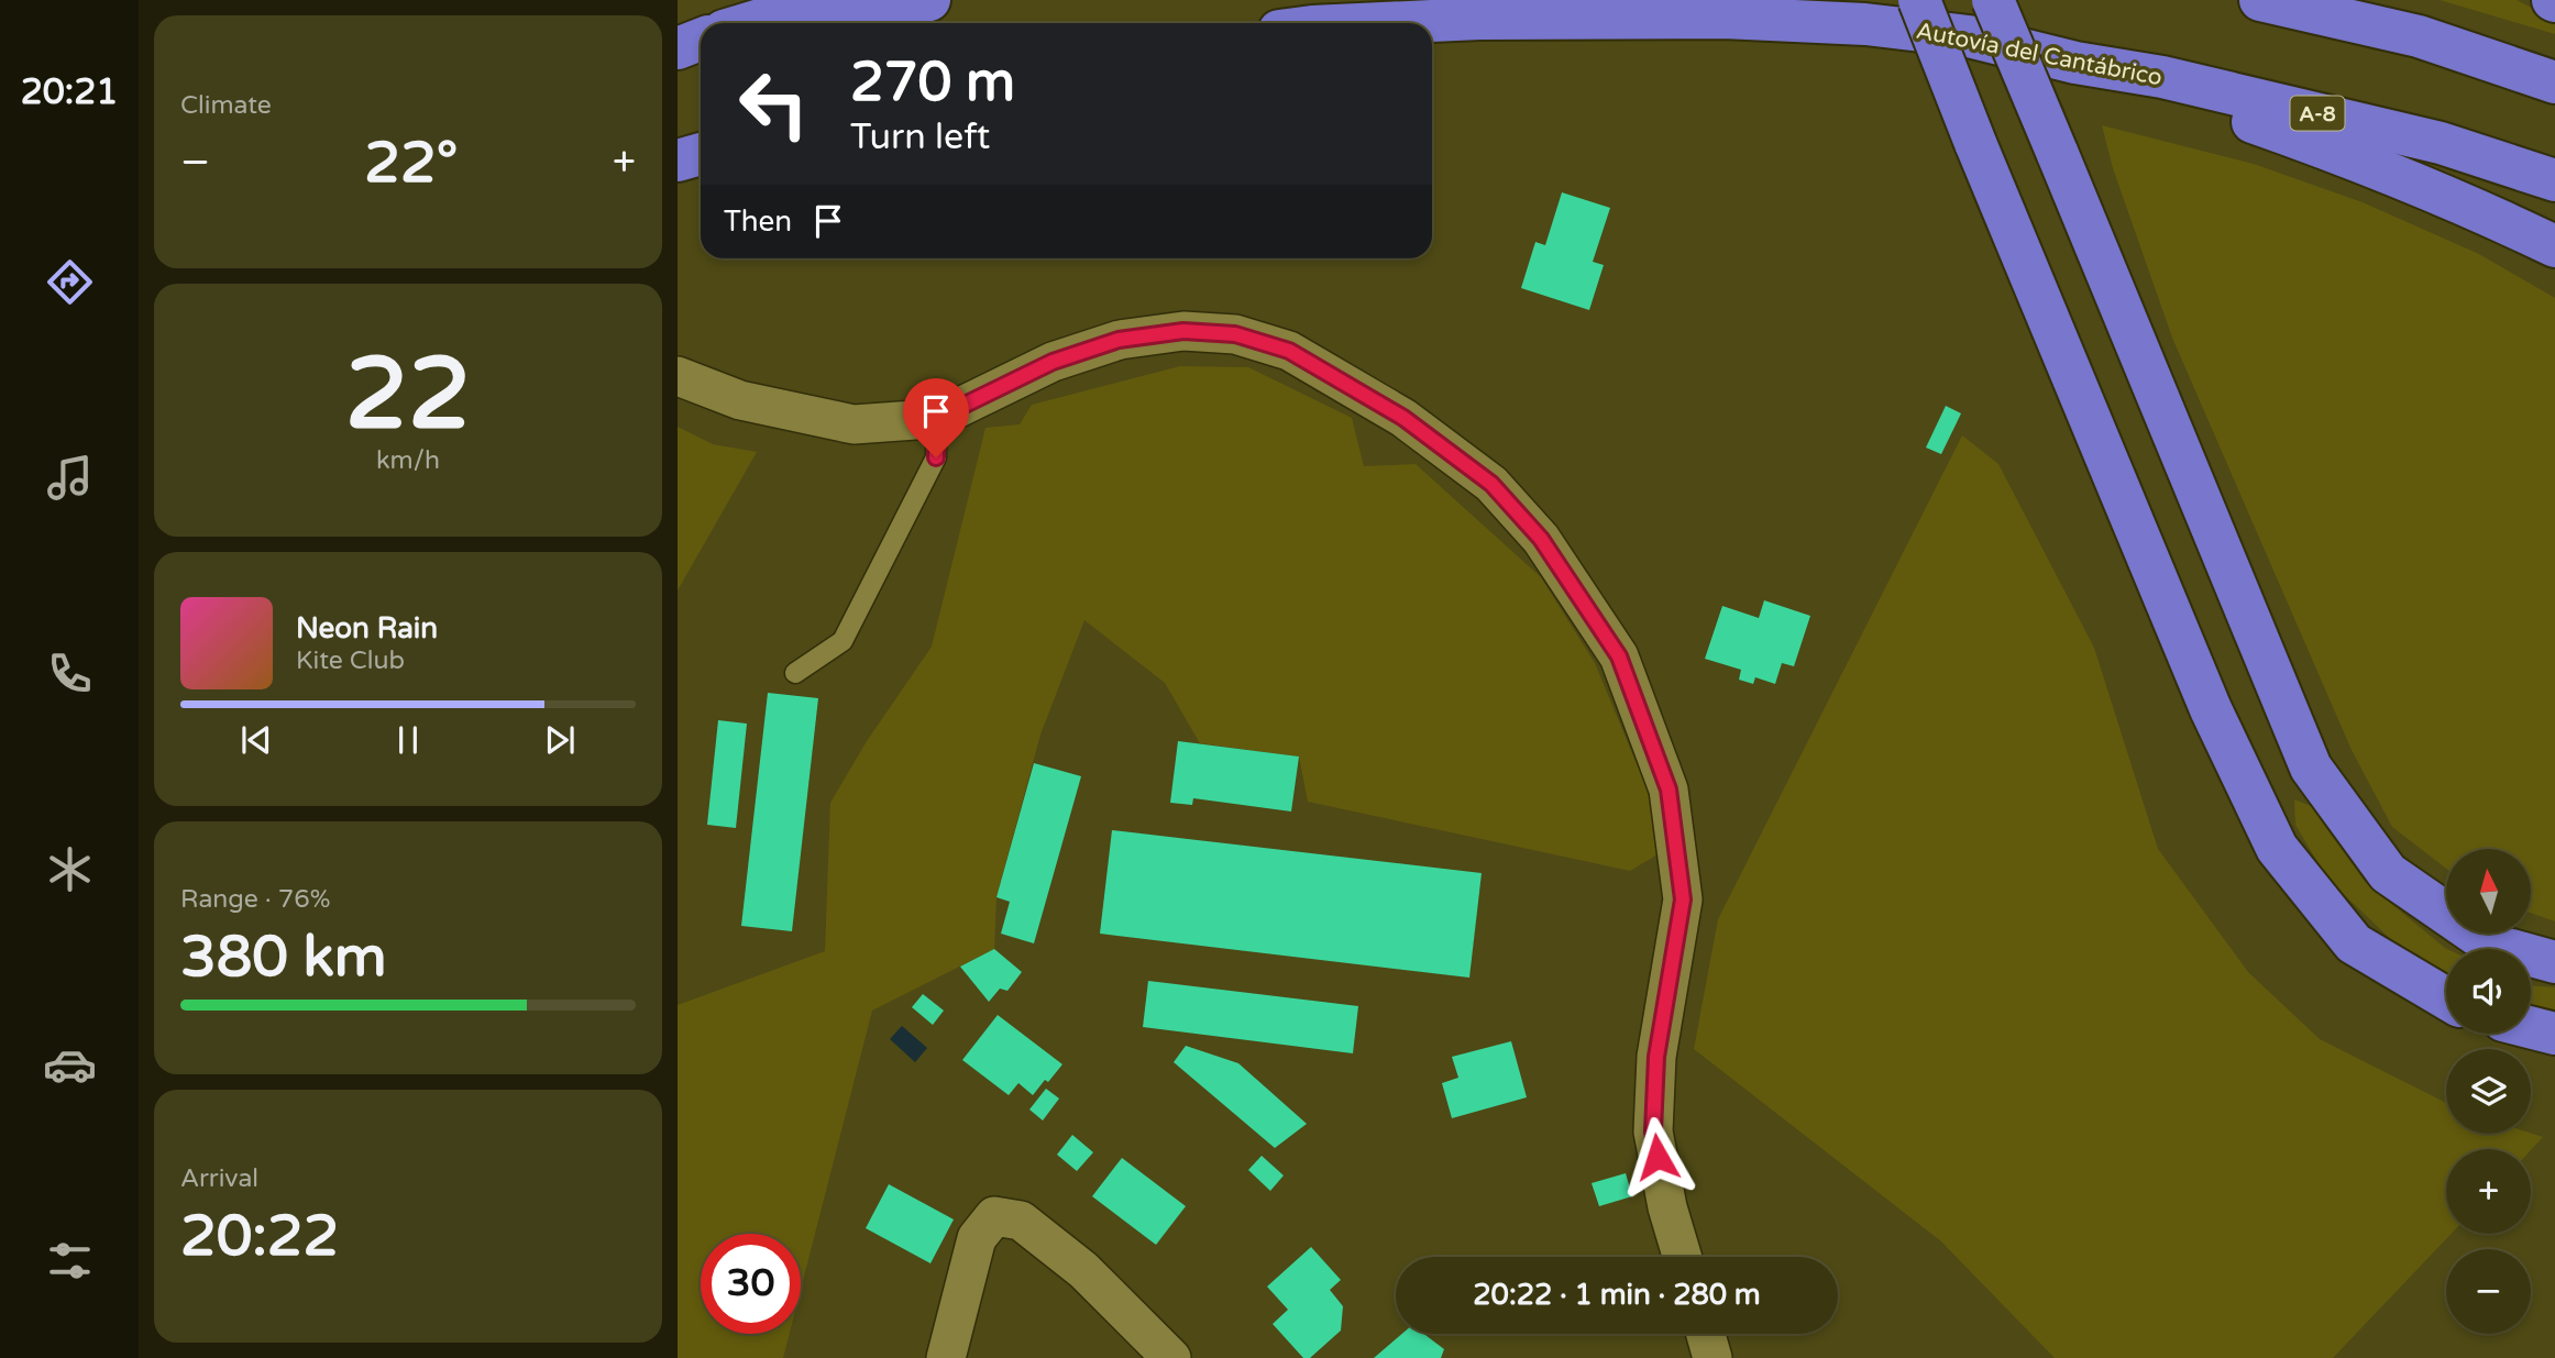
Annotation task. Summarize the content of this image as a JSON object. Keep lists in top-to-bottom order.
{
  "streets": {
    "highway": ["Autovía del Cantábrico", "A-8"]
  },
  "north": "top",
  "page": {
    "tabs": "20:21",
    "tile": [
      "Climate",
      ["22", "km/h"],
      ["Range · 76%", "380 km"],
      ["Arrival", "20:22"]
    ],
    "turn": ["270 m", "Turn left"],
    "heat": ["−", "22°", "+"],
    "then": "Then",
    "song": ["Neon Rain", "Kite Club"],
    "map_buttons": ["+", "−"],
    "limit": "30",
    "trip": "20:22 · 1 min · 280 m"
  }
}
